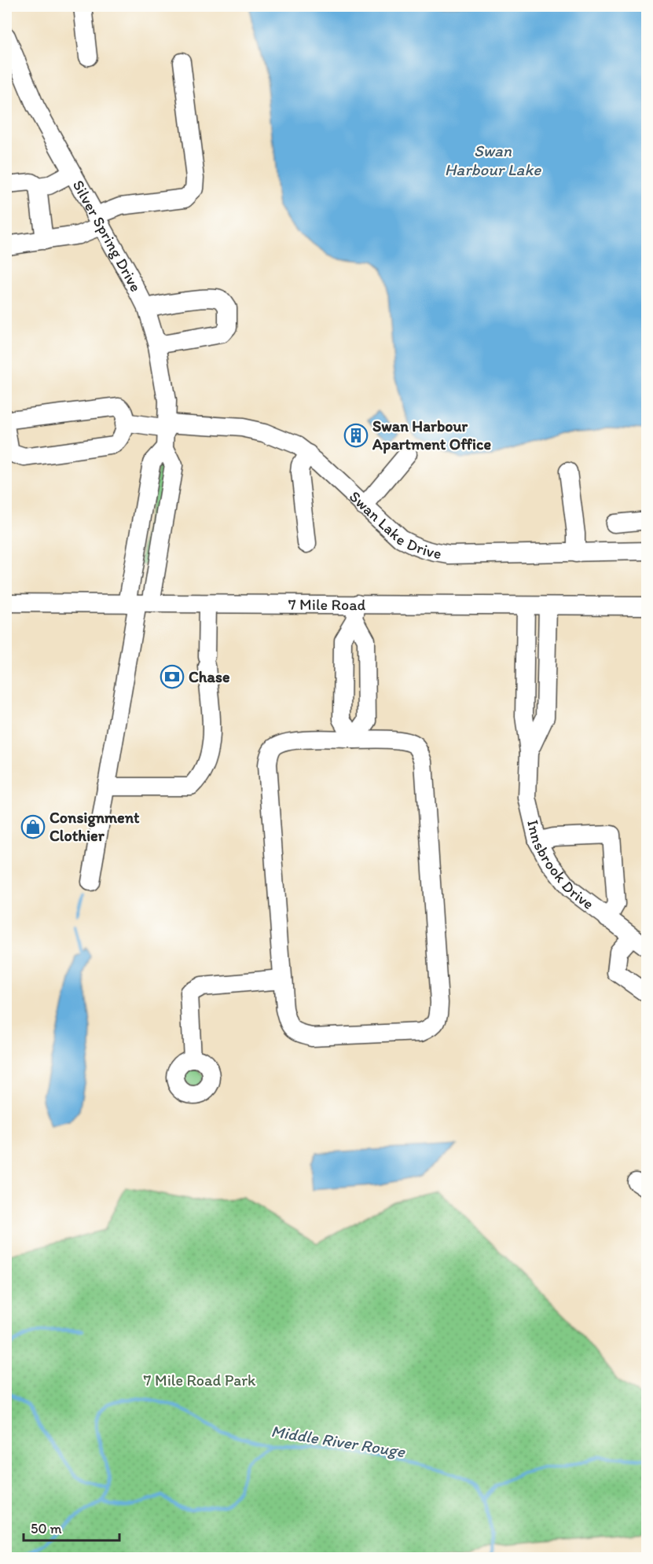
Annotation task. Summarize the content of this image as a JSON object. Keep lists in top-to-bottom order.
{
  "streets": {
    "street": [
      "Silver Spring Drive",
      "Swan Lake Drive",
      "7 Mile Road",
      "Innsbrook Drive"
    ]
  },
  "crossings": [
    ["Silver Spring Drive", "Swan Lake Drive"],
    ["Silver Spring Drive", "7 Mile Road"],
    ["7 Mile Road", "Innsbrook Drive"]
  ],
  "water": ["Swan Harbour Lake", "Middle River Rouge"],
  "parks": ["7 Mile Road Park"],
  "places": {
    "building": ["Swan Harbour Apartment Office"],
    "bank": ["Chase"],
    "shop": ["Consignment Clothier"]
  },
  "scale_bar": "50 m"
}
